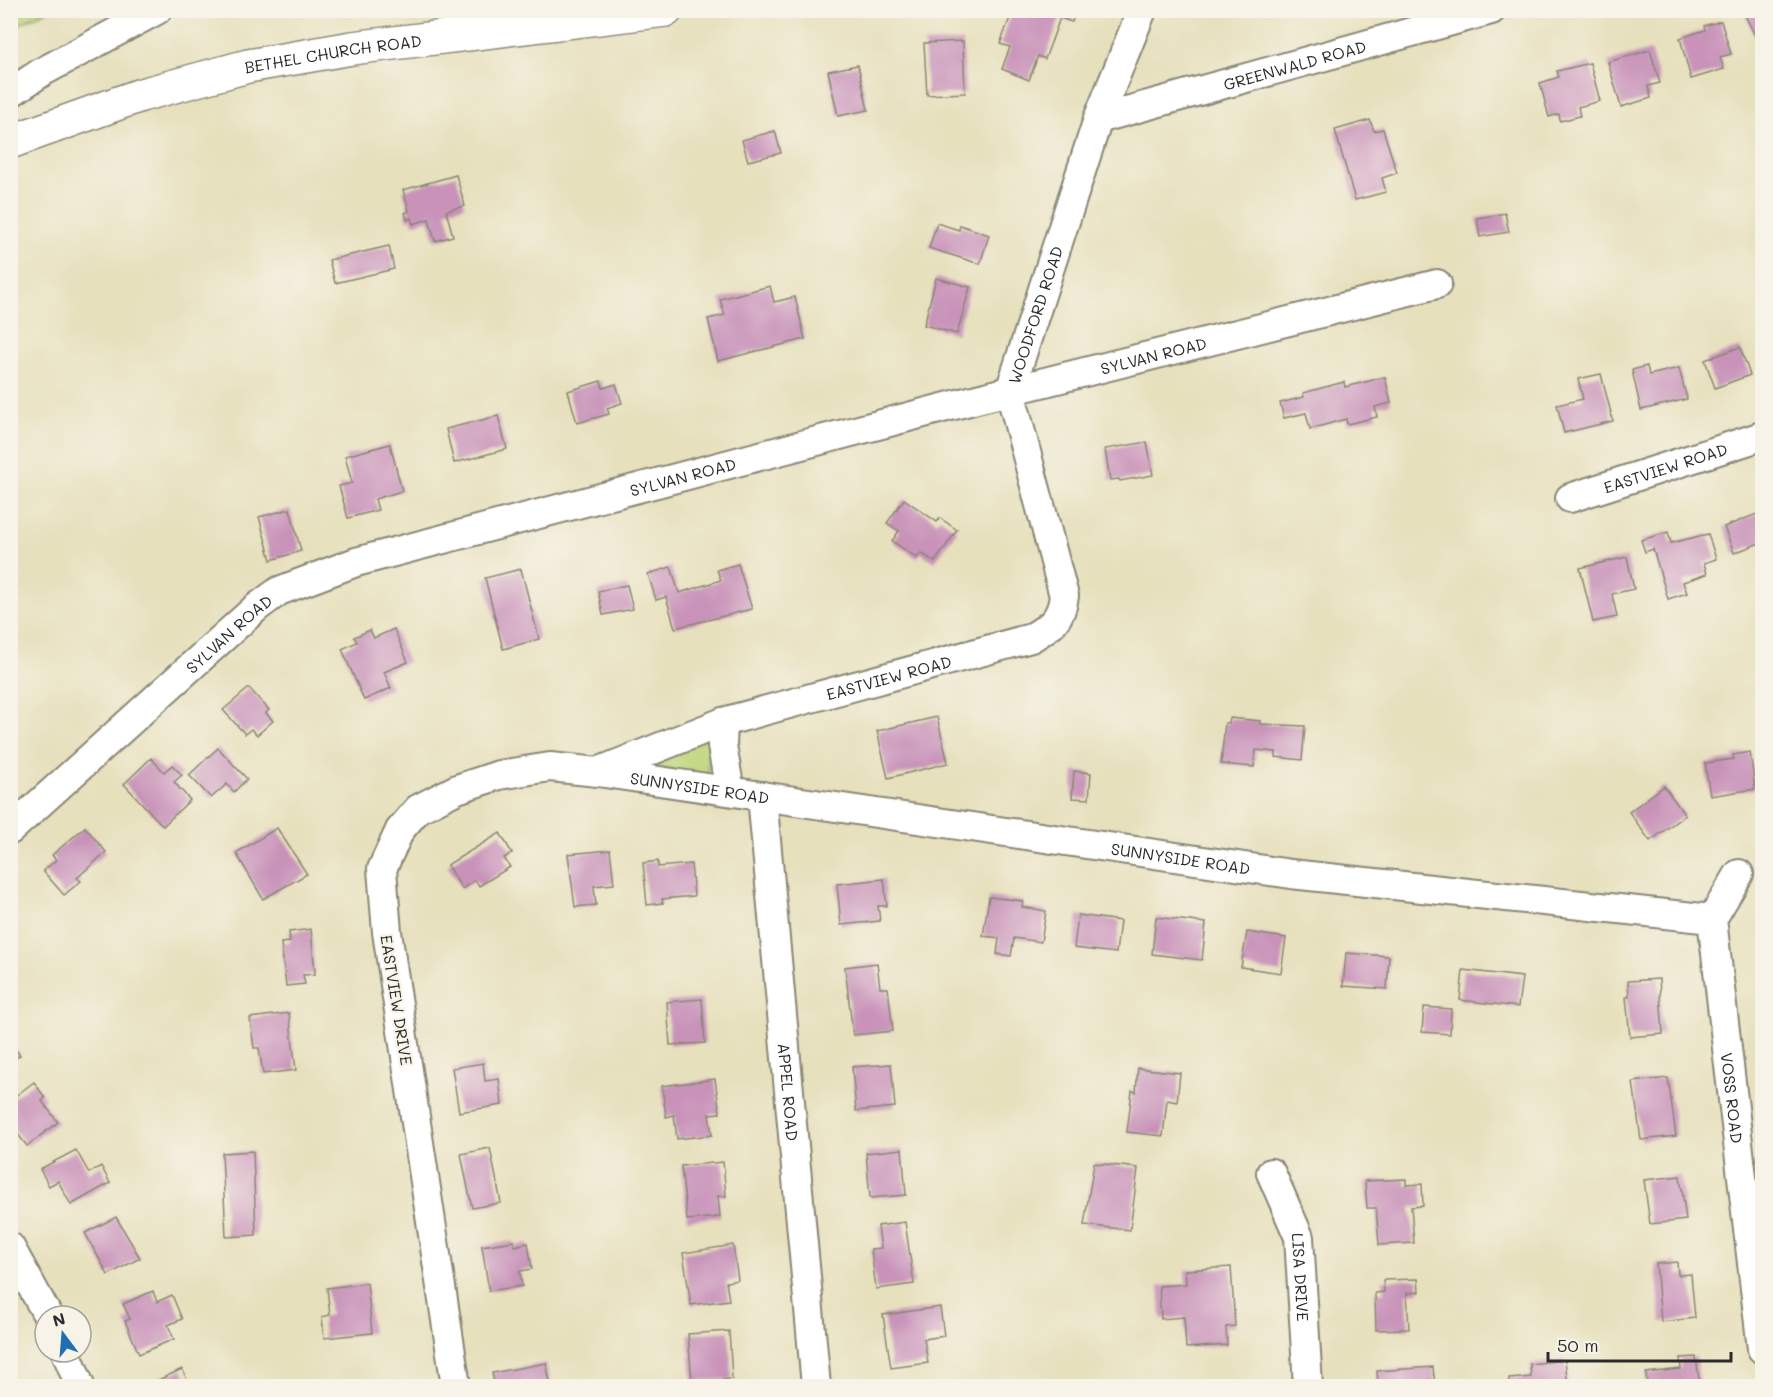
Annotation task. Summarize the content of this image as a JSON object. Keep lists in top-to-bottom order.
{
  "streets": {
    "street": [
      "BETHEL CHURCH ROAD",
      "GREENWALD ROAD",
      "WOODFORD ROAD",
      "SYLVAN ROAD",
      "EASTVIEW ROAD",
      "SUNNYSIDE ROAD",
      "EASTVIEW DRIVE",
      "APPEL ROAD",
      "VOSS ROAD",
      "LISA DRIVE"
    ]
  },
  "crossings": [
    ["GREENWALD ROAD", "WOODFORD ROAD"],
    ["WOODFORD ROAD", "SYLVAN ROAD"],
    ["WOODFORD ROAD", "EASTVIEW ROAD"],
    ["EASTVIEW ROAD", "SUNNYSIDE ROAD"],
    ["EASTVIEW ROAD", "EASTVIEW DRIVE"],
    ["SUNNYSIDE ROAD", "EASTVIEW DRIVE"],
    ["SUNNYSIDE ROAD", "APPEL ROAD"],
    ["SUNNYSIDE ROAD", "VOSS ROAD"]
  ],
  "scale_bar": "50 m",
  "north": "top"
}
